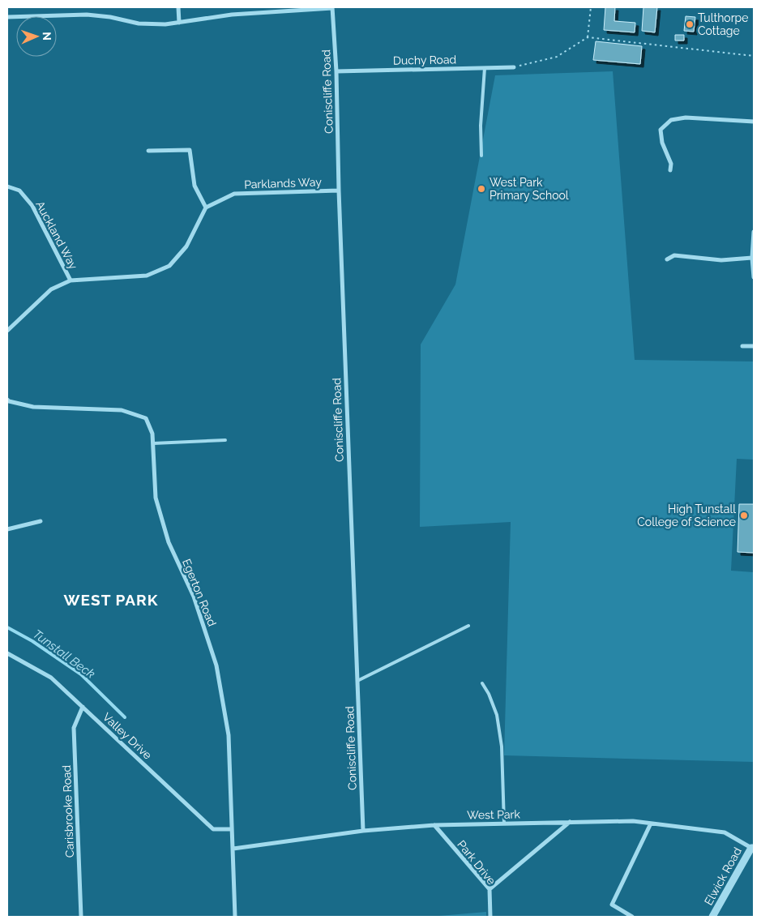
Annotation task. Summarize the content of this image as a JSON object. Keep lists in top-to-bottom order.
{
  "streets": {
    "street": [
      "Duchy Road",
      "Coniscliffe Road",
      "Parklands Way",
      "Auckland Way",
      "Egerton Road",
      "Valley Drive",
      "Carisbrooke Road",
      "West Park",
      "Park Drive",
      "Elwick Road"
    ]
  },
  "crossings": [
    ["Duchy Road", "Coniscliffe Road"],
    ["Coniscliffe Road", "Parklands Way"],
    ["Coniscliffe Road", "West Park"],
    ["Egerton Road", "Valley Drive"],
    ["Egerton Road", "West Park"],
    ["Valley Drive", "Carisbrooke Road"],
    ["West Park", "Park Drive"],
    ["West Park", "Elwick Road"]
  ],
  "districts": ["WEST PARK"],
  "water": ["Tunstall Beck"],
  "places": ["Tulthorpe Cottage", "West Park Primary School", "High Tunstall College of Science"],
  "north": "right"
}
